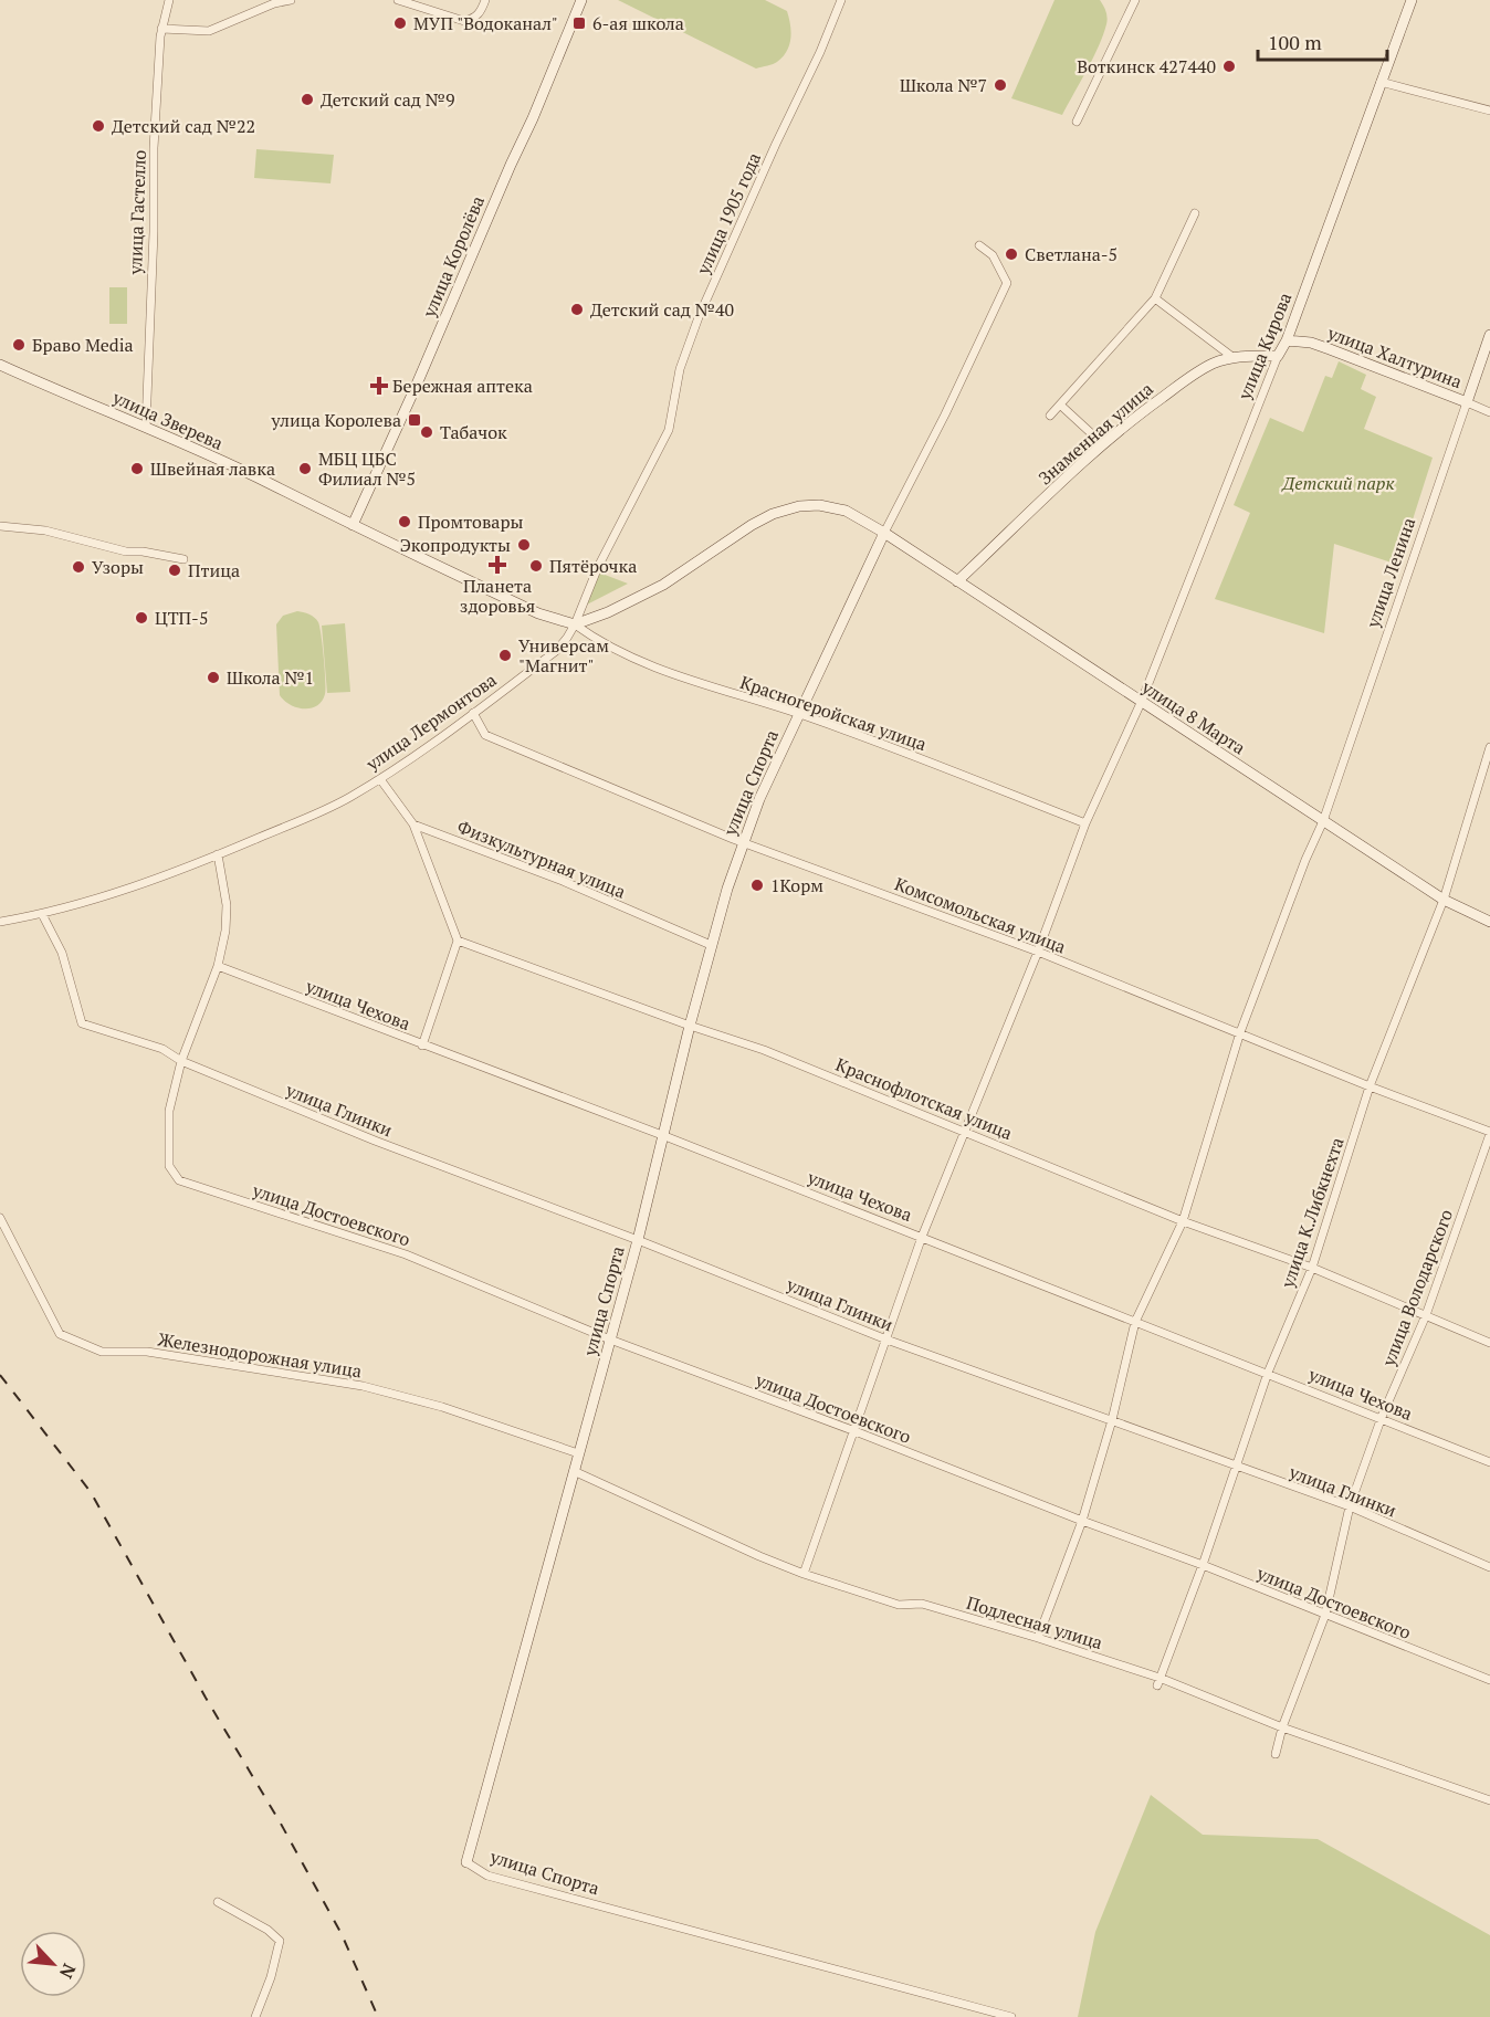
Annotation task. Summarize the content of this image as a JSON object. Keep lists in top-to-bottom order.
{
  "streets": {
    "main road": [
      "улица Королёва",
      "улица Кирова",
      "улица Халтурина",
      "улица Зверева",
      "Знаменная улица",
      "улица Ленина",
      "улица 8 Марта",
      "улица Спорта"
    ],
    "street": [
      "улица Гастелло",
      "улица 1905 года",
      "Красногеройская улица",
      "улица Лермонтова",
      "Физкультурная улица",
      "Комсомольская улица",
      "улица Чехова",
      "Краснофлотская улица",
      "улица Глинки",
      "улица К.Либкнехта",
      "улица Достоевского",
      "улица Володарского",
      "Железнодорожная улица",
      "Подлесная улица"
    ]
  },
  "crossings": [
    ["улица Гастелло", "улица Зверева"],
    ["улица 1905 года", "улица Зверева"],
    ["улица 1905 года", "Красногеройская улица"],
    ["улица 1905 года", "улица Лермонтова"],
    ["улица Королёва", "улица Зверева"],
    ["улица Кирова", "улица Халтурина"],
    ["улица Кирова", "Знаменная улица"],
    ["улица Кирова", "Красногеройская улица"],
    ["улица Кирова", "улица 8 Марта"],
    ["улица Кирова", "Комсомольская улица"],
    ["улица Кирова", "улица Чехова"],
    ["улица Кирова", "Краснофлотская улица"],
    ["улица Кирова", "улица Глинки"],
    ["улица Кирова", "улица Достоевского"],
    ["улица Кирова", "Подлесная улица"],
    ["улица Халтурина", "улица Ленина"],
    ["улица Зверева", "Красногеройская улица"],
    ["улица Зверева", "улица Лермонтова"],
    ["Знаменная улица", "улица 8 Марта"],
    ["улица Ленина", "улица 8 Марта"],
    ["улица Ленина", "Комсомольская улица"],
    ["улица Ленина", "улица Чехова"],
    ["улица Ленина", "Краснофлотская улица"],
    ["улица Ленина", "улица Глинки"],
    ["улица Ленина", "улица Достоевского"],
    ["улица Ленина", "Подлесная улица"],
    ["Красногеройская улица", "улица Лермонтова"],
    ["Красногеройская улица", "улица Спорта"],
    ["улица 8 Марта", "улица Спорта"],
    ["улица 8 Марта", "улица К.Либкнехта"],
    ["улица Лермонтова", "Комсомольская улица"],
    ["улица Лермонтова", "улица Глинки"],
    ["улица Спорта", "Физкультурная улица"],
    ["улица Спорта", "Комсомольская улица"],
    ["улица Спорта", "улица Чехова"],
    ["улица Спорта", "Краснофлотская улица"],
    ["улица Спорта", "улица Глинки"],
    ["улица Спорта", "улица Достоевского"],
    ["улица Спорта", "Железнодорожная улица"],
    ["улица Спорта", "Подлесная улица"],
    ["Комсомольская улица", "улица К.Либкнехта"],
    ["Комсомольская улица", "улица Володарского"],
    ["улица Чехова", "улица К.Либкнехта"],
    ["улица Чехова", "улица Володарского"],
    ["Краснофлотская улица", "улица К.Либкнехта"],
    ["Краснофлотская улица", "улица Володарского"],
    ["улица Глинки", "улица К.Либкнехта"],
    ["улица Глинки", "улица Достоевского"],
    ["улица Глинки", "улица Володарского"],
    ["улица К.Либкнехта", "улица Достоевского"],
    ["улица К.Либкнехта", "Подлесная улица"],
    ["улица Достоевского", "улица Володарского"],
    ["улица Володарского", "Подлесная улица"]
  ],
  "parks": ["Детский парк"],
  "places": {
    "other": [
      "МУП \"Водоканал\"",
      "Воткинск 427440",
      "Школа №7",
      "Детский сад №9",
      "Детский сад №22",
      "Светлана-5",
      "Детский сад №40",
      "Браво Media",
      "Табачок",
      "Швейная лавка",
      "МБЦ ЦБС Филиал №5",
      "Промтовары",
      "Экопродукты",
      "Пятёрочка",
      "Узоры",
      "Птица",
      "ЦТП-5",
      "Универсам \"Магнит\"",
      "Школа №1",
      "1Корм"
    ],
    "transit": ["6-ая школа", "улица Королева"],
    "health": ["Бережная аптека", "Планета здоровья"]
  },
  "scale_bar": "100 m",
  "north": "bottom right"
}
